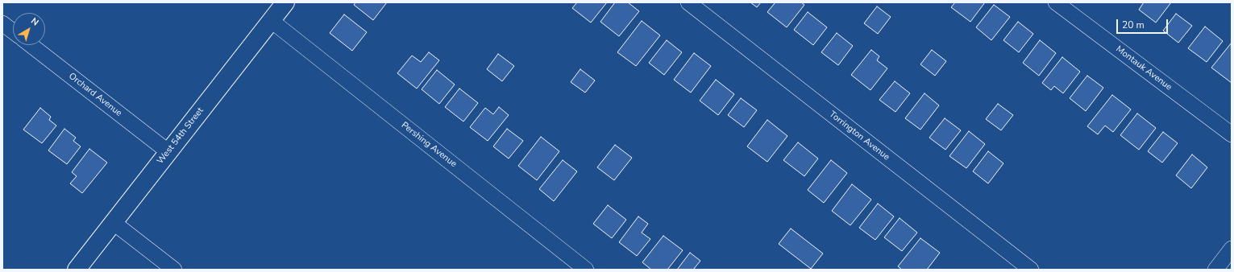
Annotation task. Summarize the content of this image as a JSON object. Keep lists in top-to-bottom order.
{
  "streets": {
    "street": [
      "Montauk Avenue",
      "Orchard Avenue",
      "West 54th Street",
      "Torrington Avenue",
      "Pershing Avenue"
    ]
  },
  "crossings": [
    ["Orchard Avenue", "West 54th Street"],
    ["West 54th Street", "Pershing Avenue"]
  ],
  "scale_bar": "20 m",
  "north": "top right"
}
